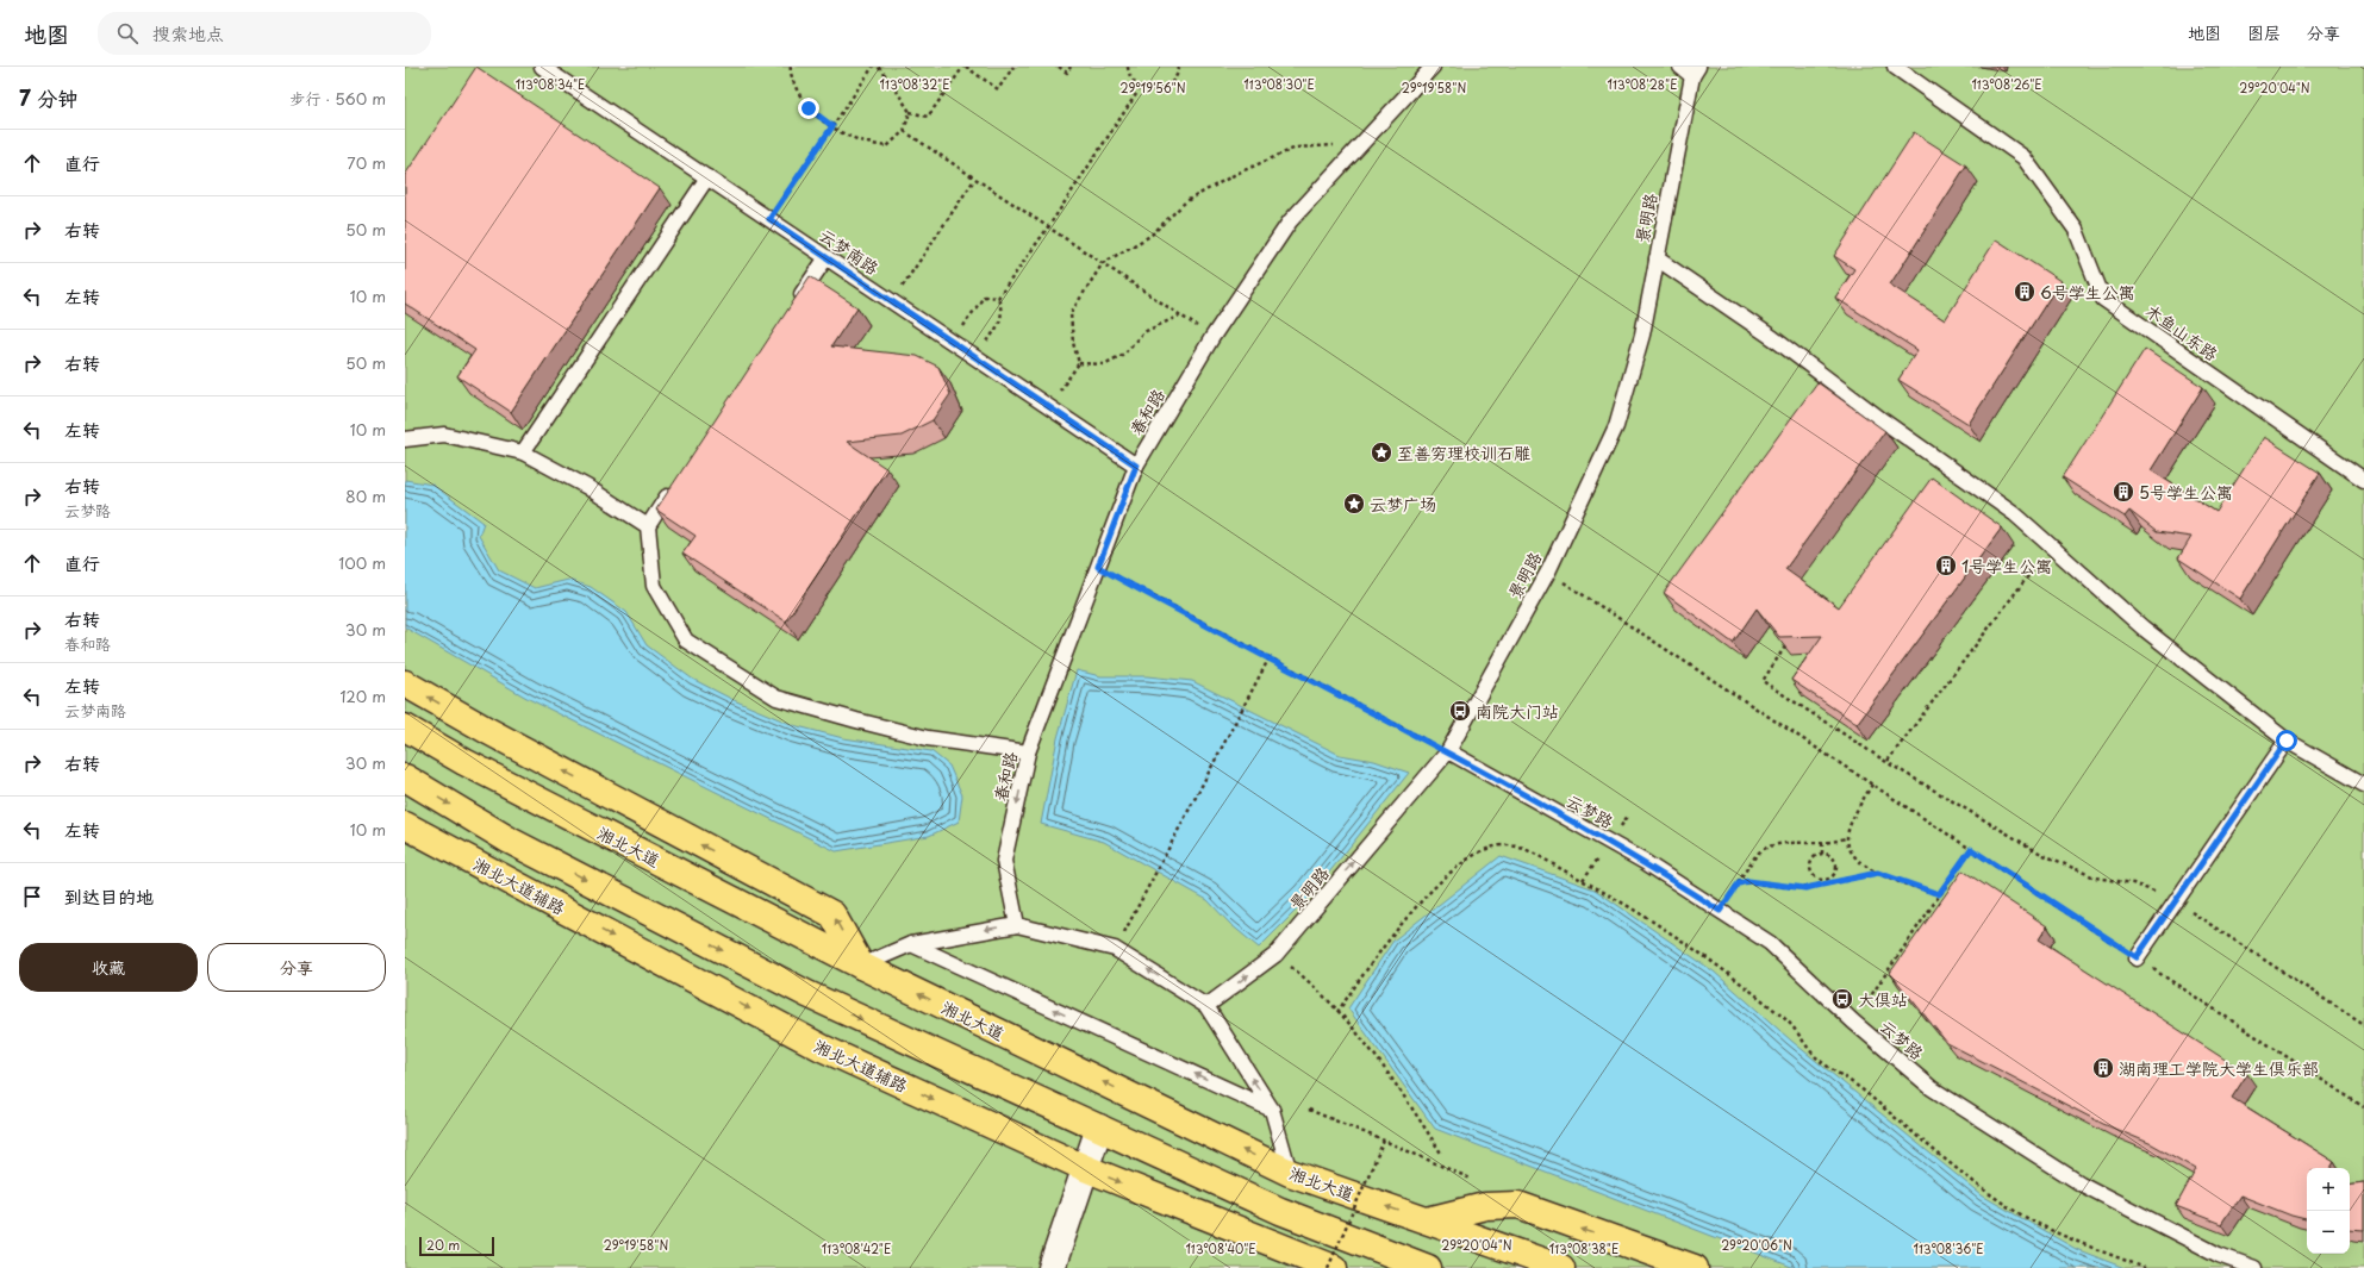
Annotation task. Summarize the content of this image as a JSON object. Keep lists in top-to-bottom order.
{
  "streets": {
    "main road": ["湘北大道", "湘北大道辅路"],
    "lane": [
      "景明路",
      "云梦南路",
      "木鱼山东路",
      "春和路",
      "云梦路"
    ]
  },
  "crossings": [
    ["景明路", "云梦路"],
    ["云梦南路", "春和路"]
  ],
  "places": {
    "building": [
      "6号学生公寓",
      "5号学生公寓",
      "1号学生公寓",
      "湖南理工学院大学生俱乐部"
    ],
    "place": ["至善穷理校训石雕", "云梦广场"],
    "bus stop": ["南院大门站", "大俱站"]
  },
  "scale_bar": "20 m",
  "page": {
    "header": "地图",
    "search": "搜索地点",
    "nav": ["地图", "图层", "分享"],
    "heading": ["7 分钟", "步行 · 560 m"],
    "list": [
      ["直行", "70 m"],
      ["右转", "50 m"],
      ["左转", "10 m"],
      ["右转", "50 m"],
      ["左转", "10 m"],
      ["右转", "云梦路", "80 m"],
      ["直行", "100 m"],
      ["右转", "春和路", "30 m"],
      ["左转", "云梦南路", "120 m"],
      ["右转", "30 m"],
      ["左转", "10 m"],
      "到达目的地"
    ],
    "buttons": ["收藏", "分享"],
    "map_buttons": ["+", "−"],
    "scale": "20 m"
  },
  "coordinates": [
    "113°08'34\"E",
    "113°08'28\"E",
    "113°08'26\"E",
    "113°08'32\"E",
    "113°08'30\"E",
    "29°19'56\"N",
    "29°19'58\"N",
    "29°20'04\"N",
    "29°20'06\"N",
    "113°08'42\"E",
    "113°08'40\"E",
    "113°08'38\"E",
    "113°08'36\"E"
  ]
}
